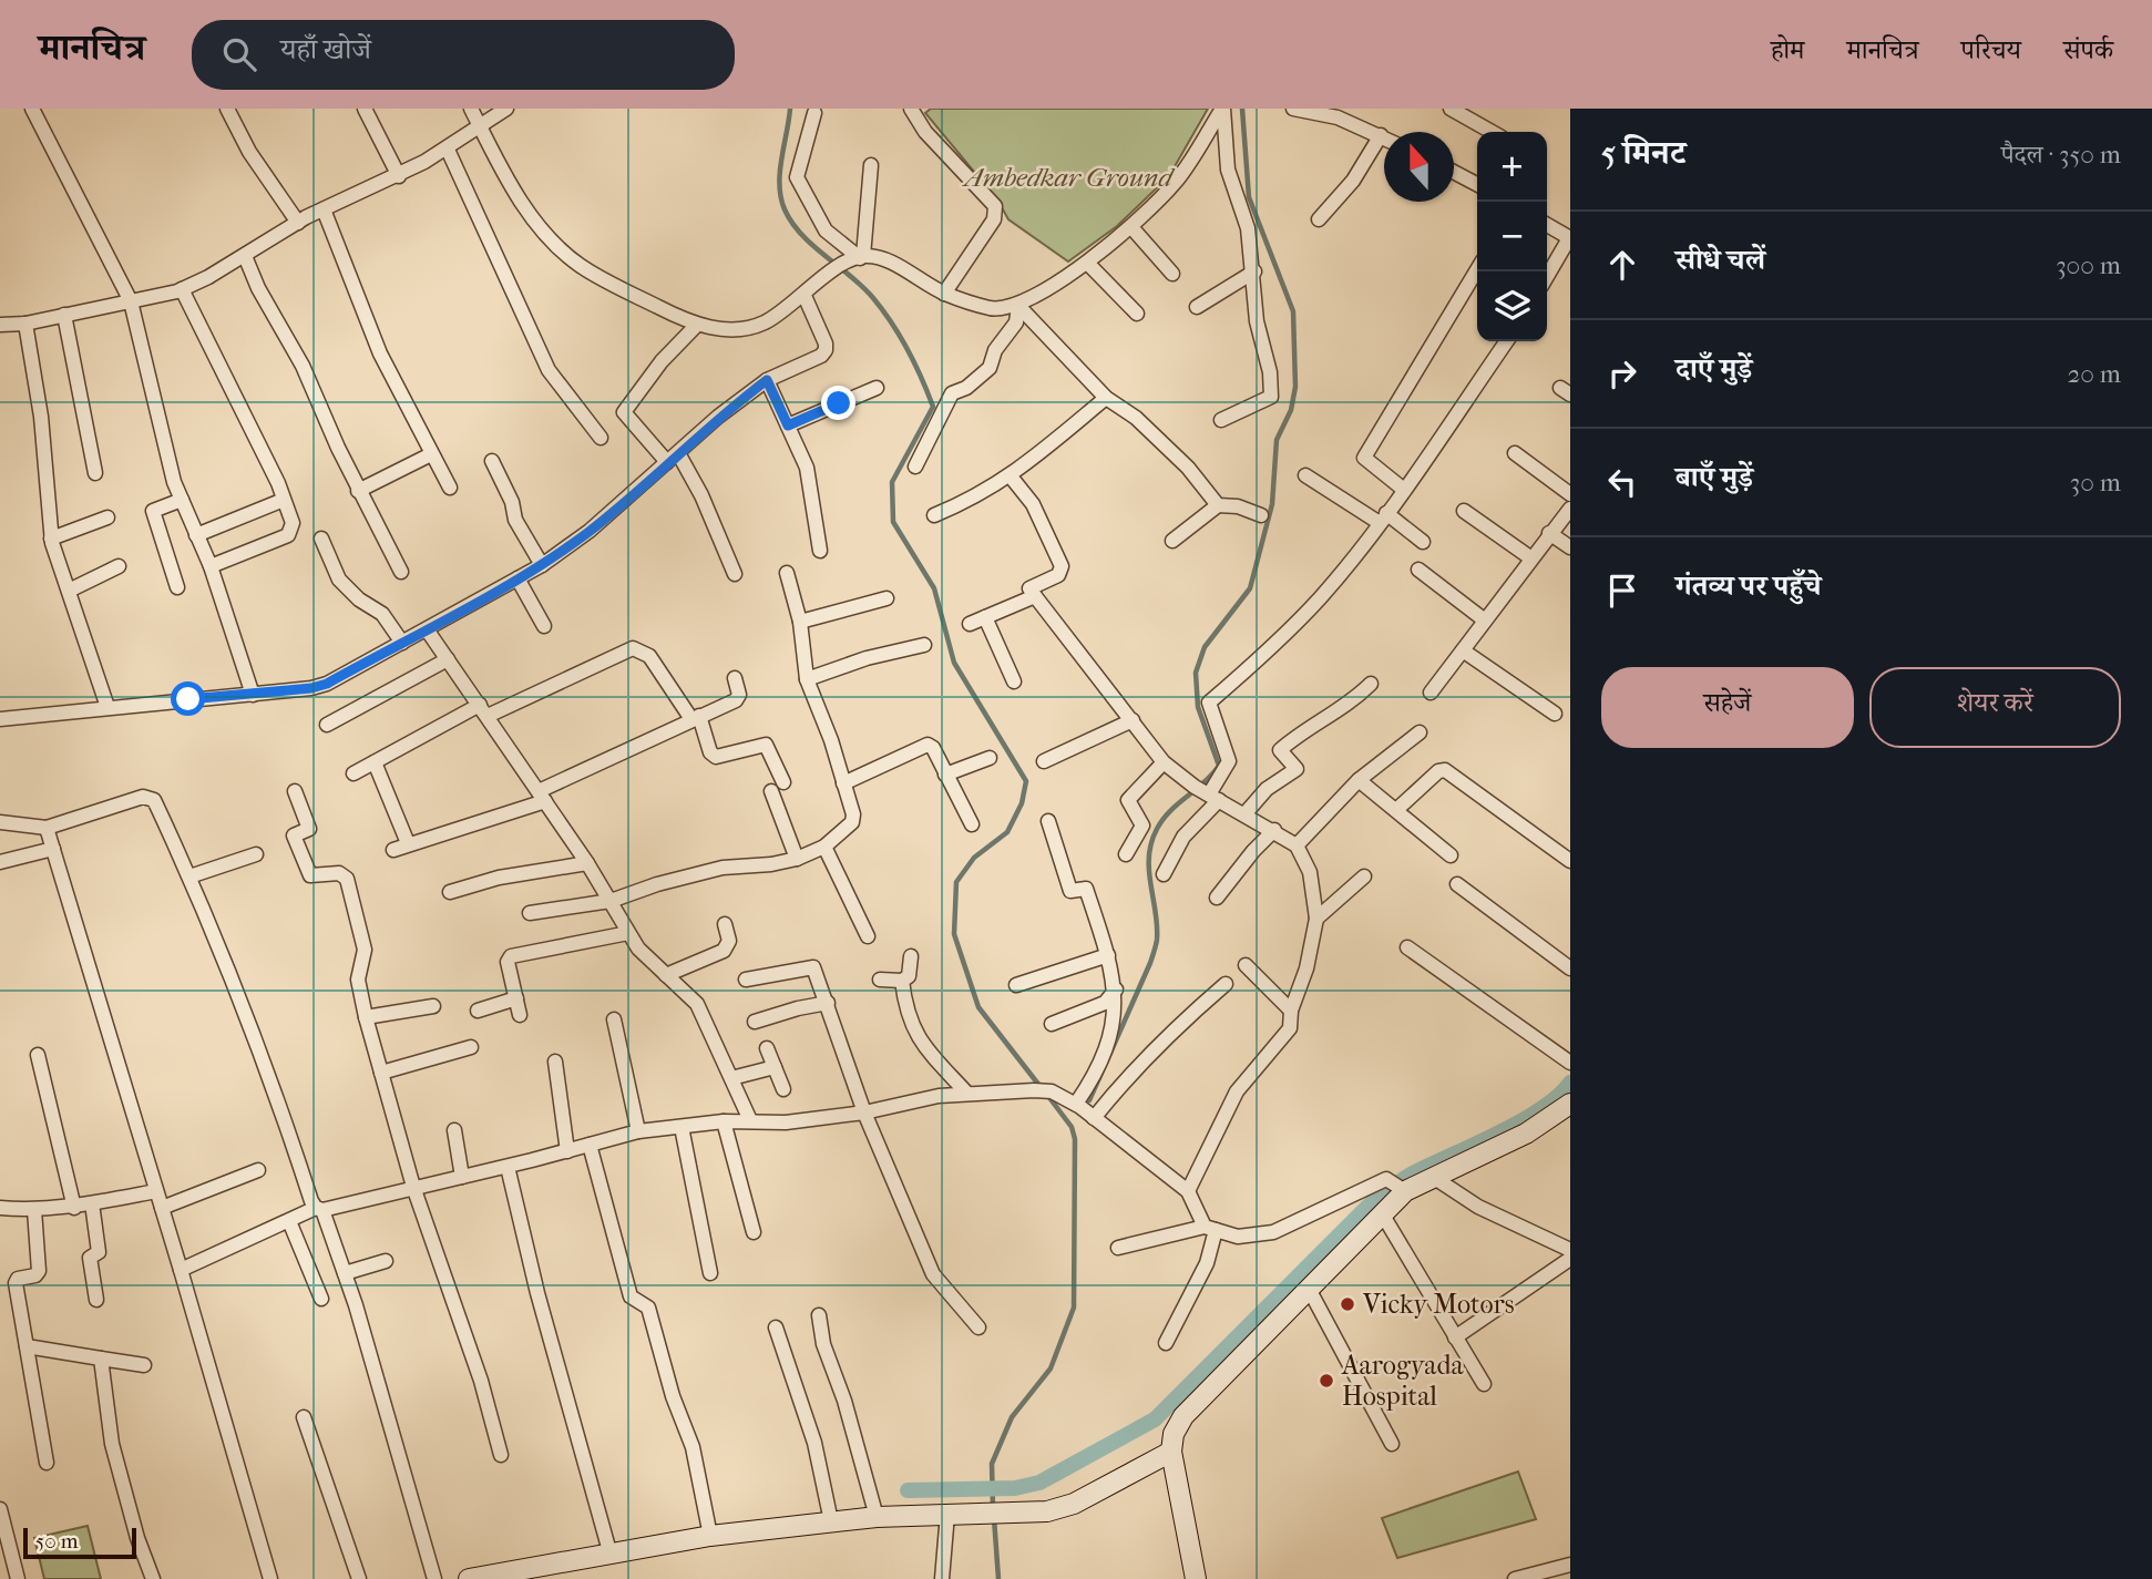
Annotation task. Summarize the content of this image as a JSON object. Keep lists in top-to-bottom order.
{
  "parks": ["Ambedkar Ground"],
  "places": ["Vicky Motors", "Aarogyada Hospital"],
  "scale_bar": "50 m",
  "north": "top",
  "page": {
    "header": "मानचित्र",
    "search": "यहाँ खोजें",
    "nav": [
      "होम",
      "मानचित्र",
      "परिचय",
      "संपर्क"
    ],
    "heading": ["5 मिनट", "पैदल · 350 m"],
    "map_buttons": ["+", "−"],
    "list": [
      ["सीधे चलें", "300 m"],
      ["दाएँ मुड़ें", "20 m"],
      ["बाएँ मुड़ें", "30 m"],
      "गंतव्य पर पहुँचे"
    ],
    "buttons": ["सहेजें", "शेयर करें"],
    "scale": "50 m"
  }
}
